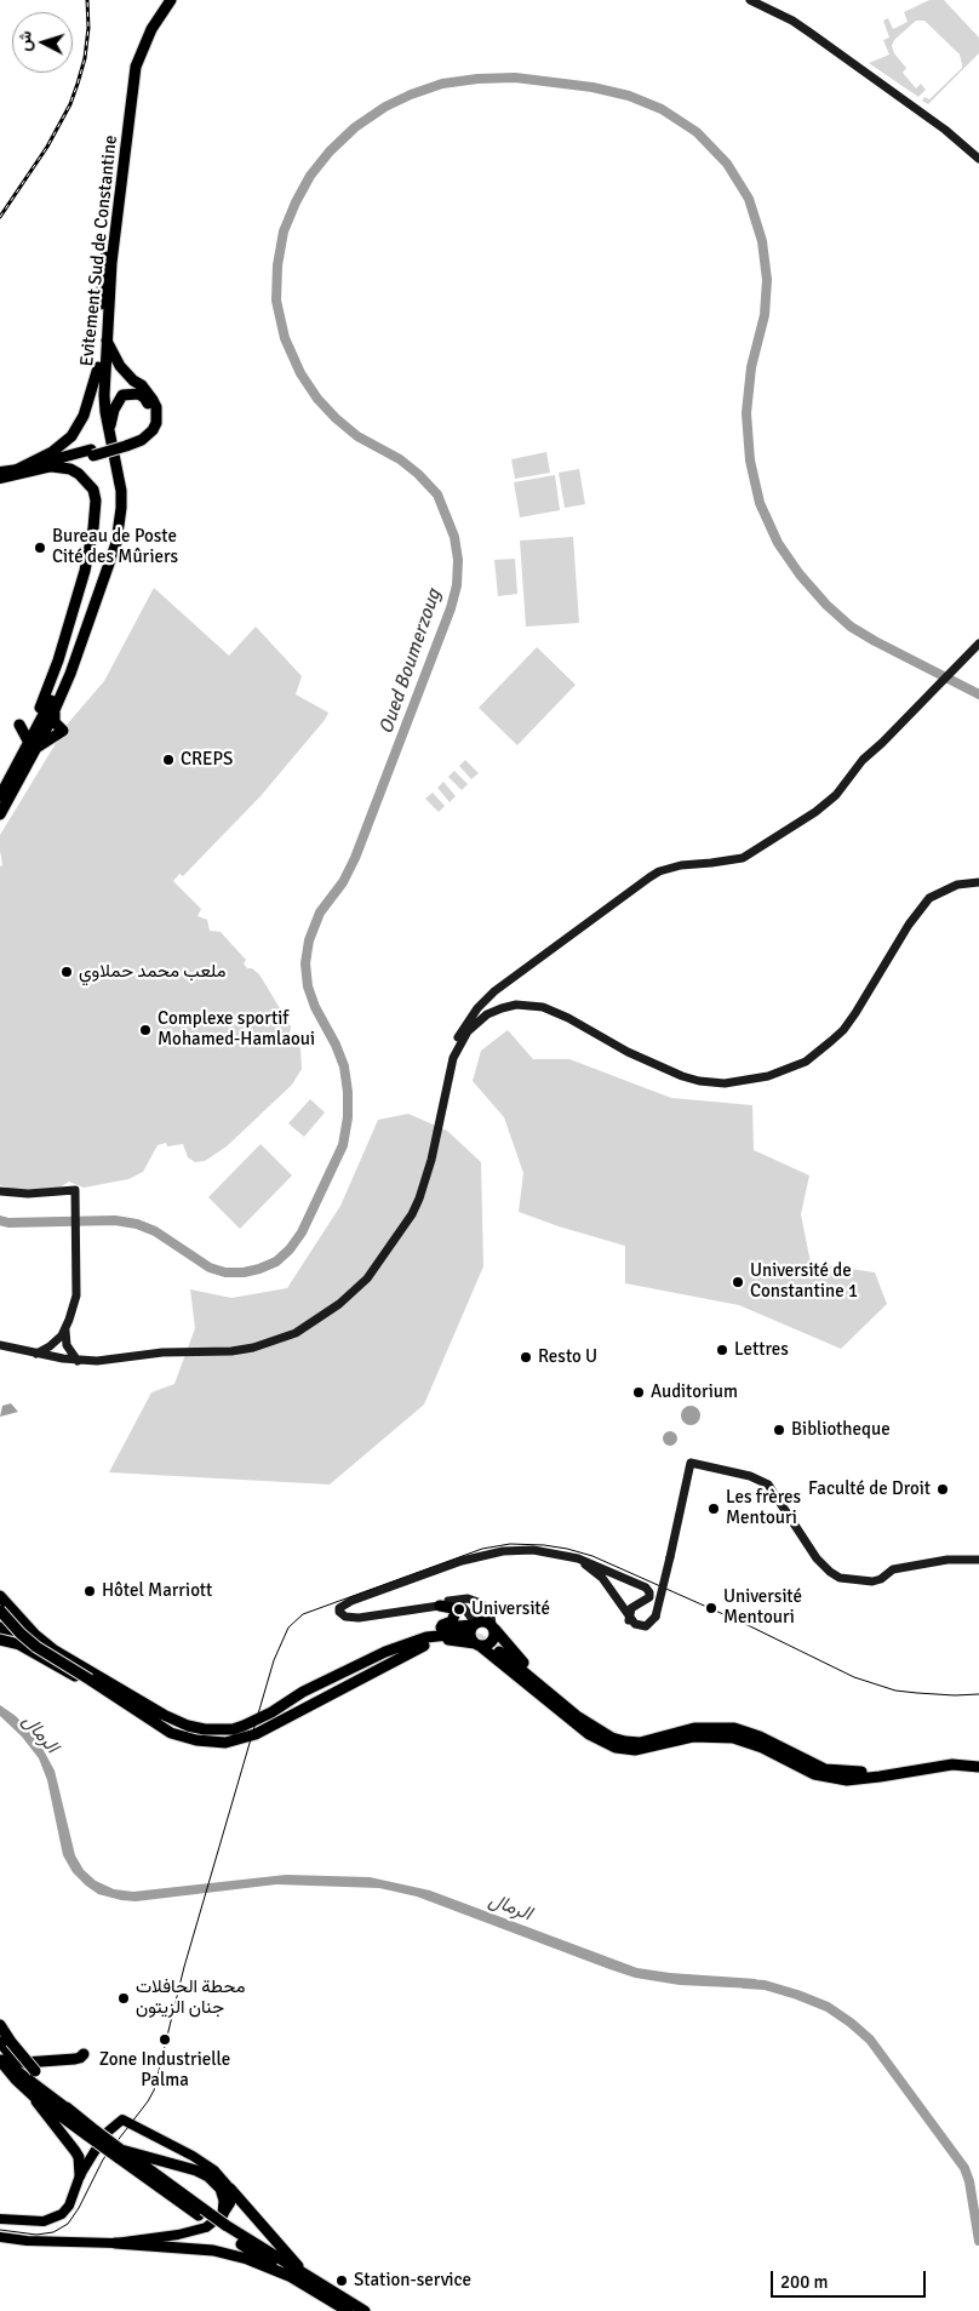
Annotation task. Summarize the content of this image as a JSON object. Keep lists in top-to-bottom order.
{
  "streets": {
    "highway": ["Evitement Sud de Constantine"]
  },
  "water": ["Oued Boumerzoug", "الرمال"],
  "places": [
    "Bureau de Poste Cité des Mûriers",
    "CREPS",
    "ملعب محمد حملاوي",
    "Complexe sportif Mohamed-Hamlaoui",
    "Université de Constantine 1",
    "Lettres",
    "Resto U",
    "Auditorium",
    "Bibliotheque",
    "Faculté de Droit",
    "Les frères Mentouri",
    "Hôtel Marriott",
    "Université Mentouri",
    "Université",
    "محطة الحافلات جنان الزيتون",
    "Zone Industrielle Palma",
    "Station-service"
  ],
  "scale_bar": "200 m",
  "north": "left"
}
